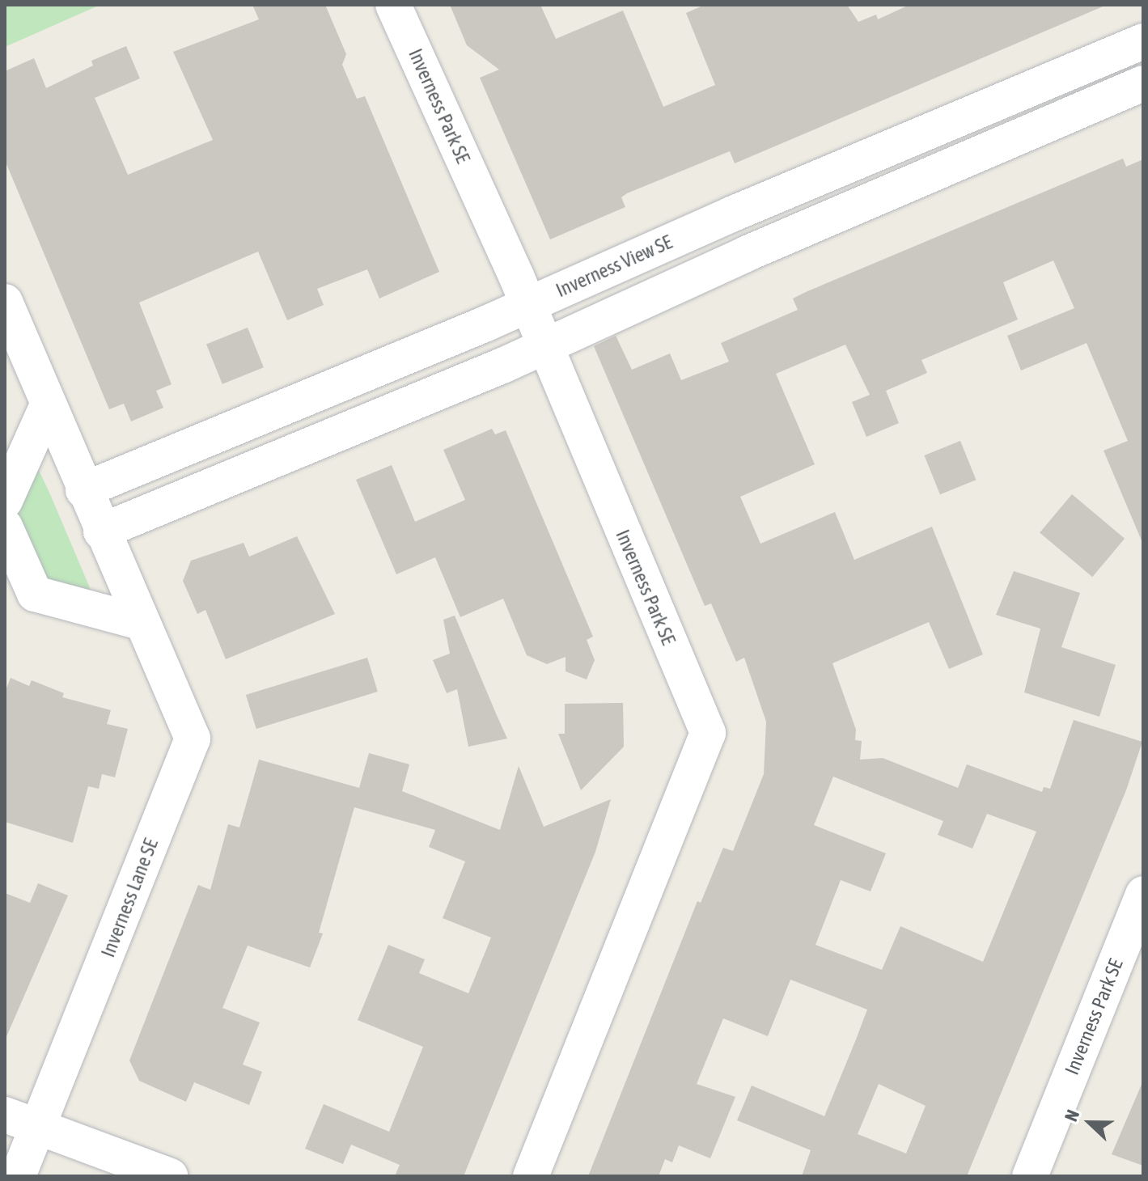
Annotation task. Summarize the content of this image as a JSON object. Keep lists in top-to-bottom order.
{
  "streets": {
    "street": ["Inverness Park SE", "Inverness View SE", "Inverness Lane SE"]
  },
  "crossings": [
    ["Inverness Park SE", "Inverness View SE"],
    ["Inverness View SE", "Inverness Lane SE"]
  ],
  "north": "left"
}
